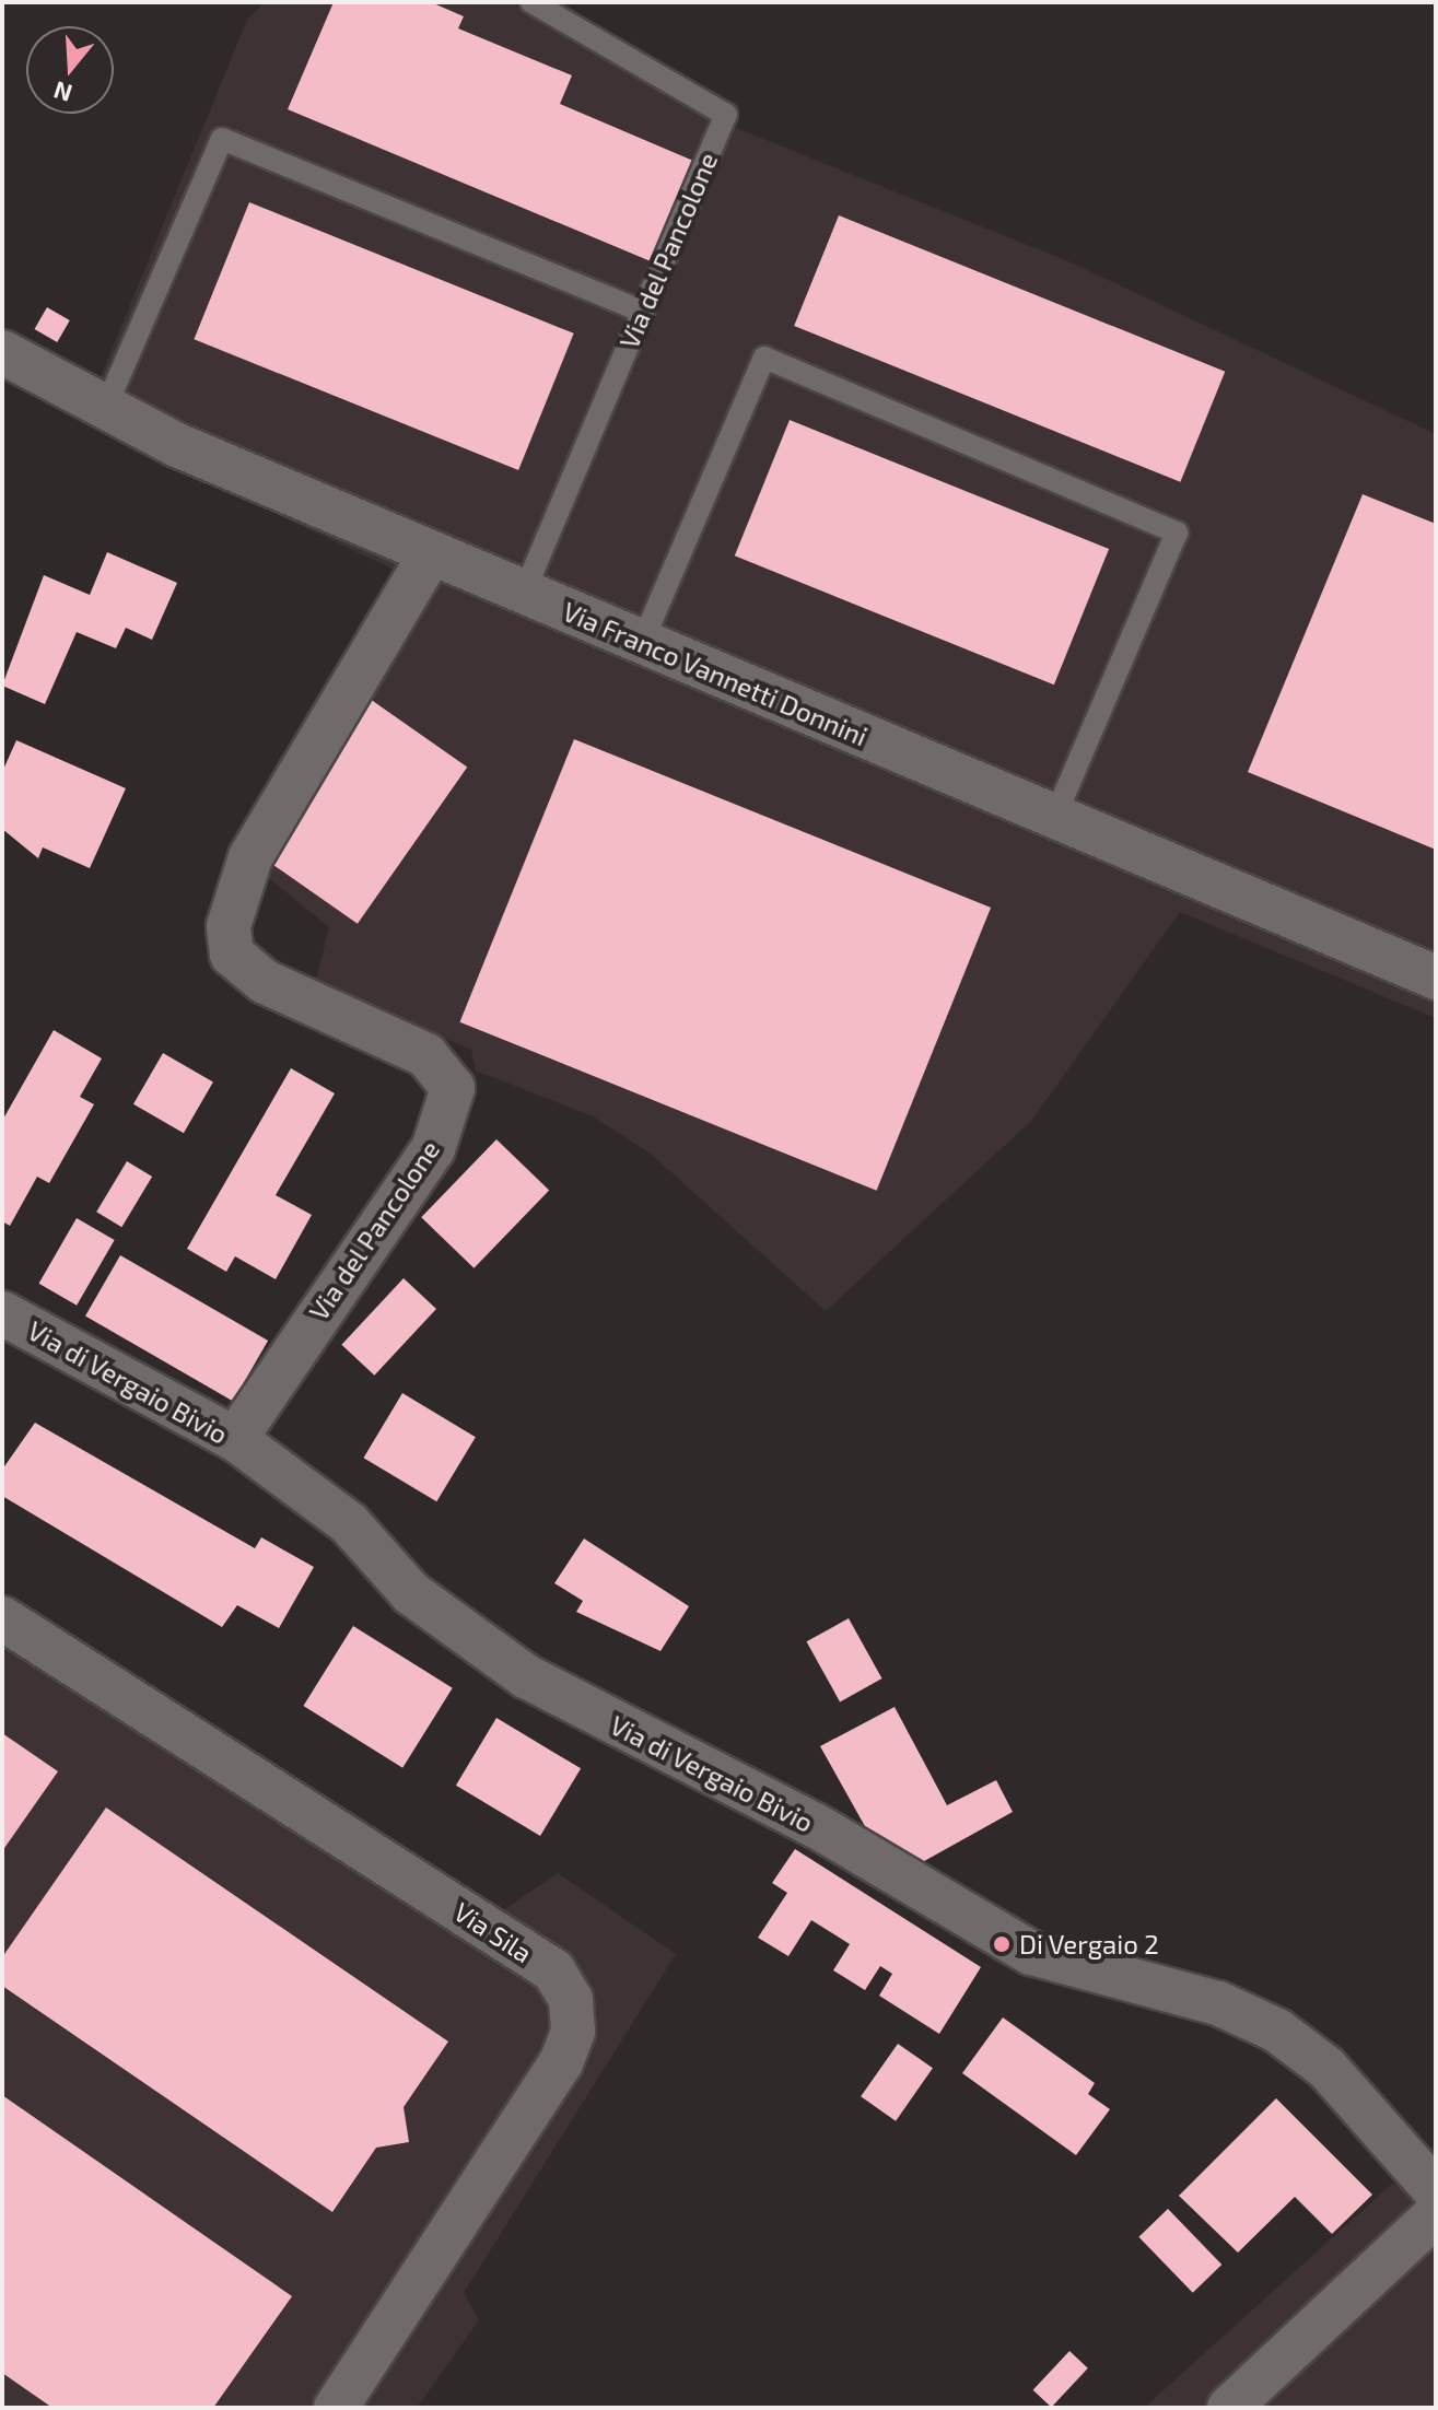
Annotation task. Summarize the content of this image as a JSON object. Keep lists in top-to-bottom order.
{
  "streets": {
    "street": [
      "Via del Pancolone",
      "Via Franco Vannetti Donnini",
      "Via di Vergaio Bivio",
      "Via Sila"
    ]
  },
  "crossings": [
    ["Via del Pancolone", "Via Franco Vannetti Donnini"],
    ["Via del Pancolone", "Via di Vergaio Bivio"]
  ],
  "places": ["Di Vergaio 2"],
  "north": "bottom"
}
